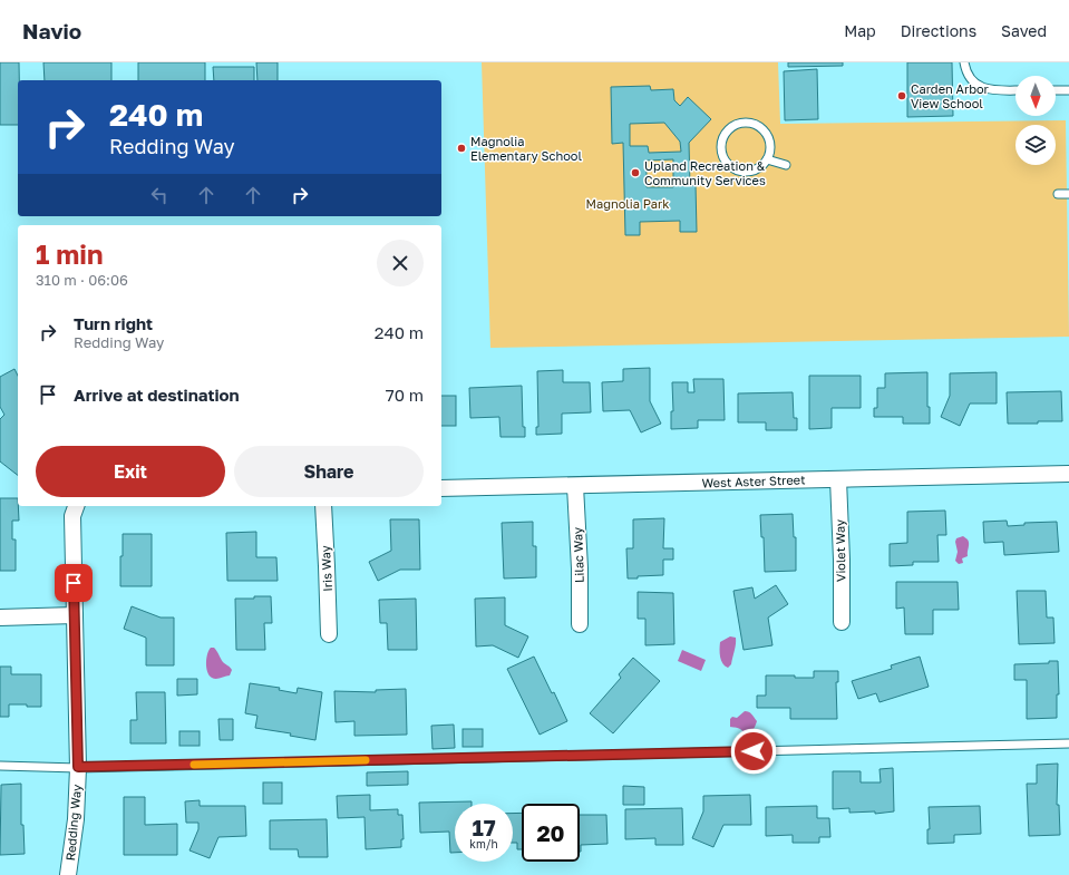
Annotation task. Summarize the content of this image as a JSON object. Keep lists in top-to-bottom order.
{
  "streets": {
    "street": [
      "West Aster Street",
      "Violet Way",
      "Lilac Way",
      "Iris Way",
      "Redding Way"
    ]
  },
  "crossings": [
    ["West Aster Street", "Violet Way"],
    ["West Aster Street", "Lilac Way"]
  ],
  "parks": ["Magnolia Park"],
  "places": ["Carden Arbor View School", "Magnolia Elementary School", "Upland Recreation & Community Services"],
  "north": "bottom",
  "page": {
    "header": "Navio",
    "nav": ["Map", "Directions", "Saved"],
    "turn": ["240 m", "Redding Way"],
    "heading": ["1 min", "310 m · 06:06"],
    "list": [
      {
        "name": "Turn right",
        "note": "Redding Way",
        "value": "240 m"
      },
      {
        "name": "Arrive at destination",
        "value": "70 m"
      }
    ],
    "buttons": ["Exit", "Share"],
    "speed": "17 km/h",
    "limit": "20"
  }
}
